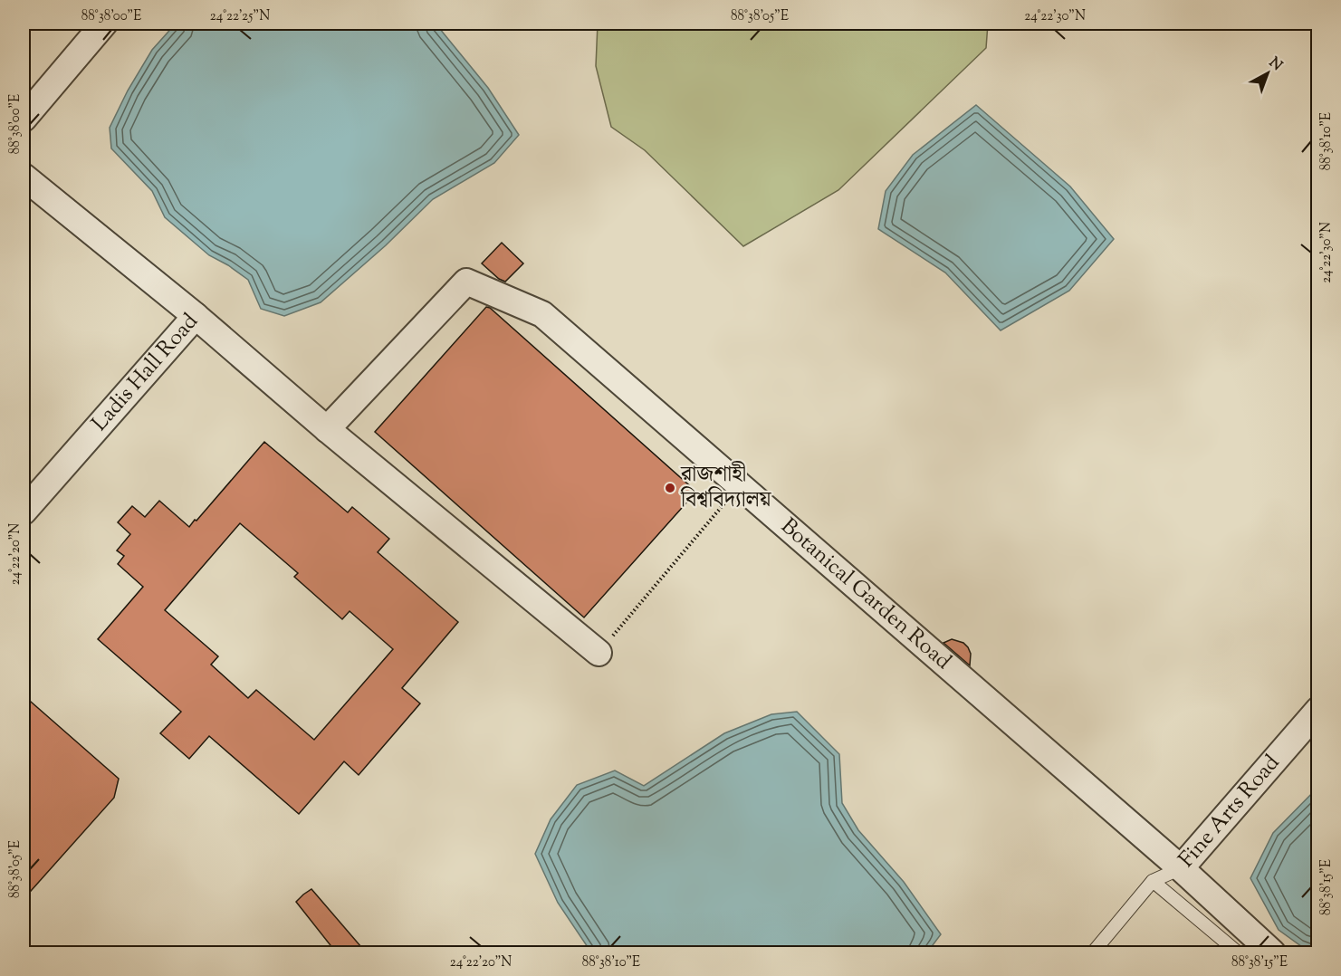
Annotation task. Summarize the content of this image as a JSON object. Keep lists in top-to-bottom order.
{
  "streets": {
    "street": ["Ladis Hall Road", "Botanical Garden Road", "Fine Arts Road"]
  },
  "crossings": [
    ["Ladis Hall Road", "Botanical Garden Road"],
    ["Botanical Garden Road", "Fine Arts Road"]
  ],
  "places": ["রাজশাহী বিশ্ববিদ্যালয়"],
  "north": "top right",
  "coordinates": [
    "88°38'00\"E",
    "24°22'25\"N",
    "88°38'05\"E",
    "24°22'30\"N",
    "88°38'10\"E",
    "24°22'20\"N",
    "88°38'15\"E"
  ]
}
